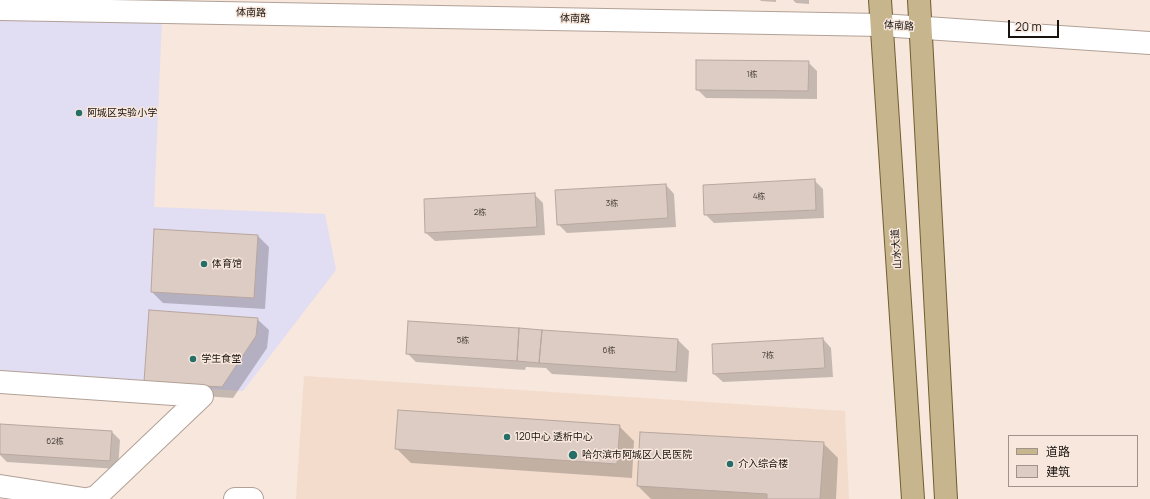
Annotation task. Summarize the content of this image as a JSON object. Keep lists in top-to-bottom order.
{
  "streets": {
    "main road": ["山水大道"],
    "street": ["体南路"]
  },
  "crossings": [
    ["体南路", "山水大道"]
  ],
  "places": [
    "阿城区实验小学",
    "体育馆",
    "学生食堂",
    "120中心 透析中心",
    "哈尔滨市阿城区人民医院",
    "介入综合楼"
  ],
  "house_numbers": [
    "1栋",
    "4栋",
    "3栋",
    "2栋",
    "5栋",
    "6栋",
    "7栋",
    "62栋"
  ],
  "legend": ["道路", "建筑"],
  "scale_bar": "20 m"
}
